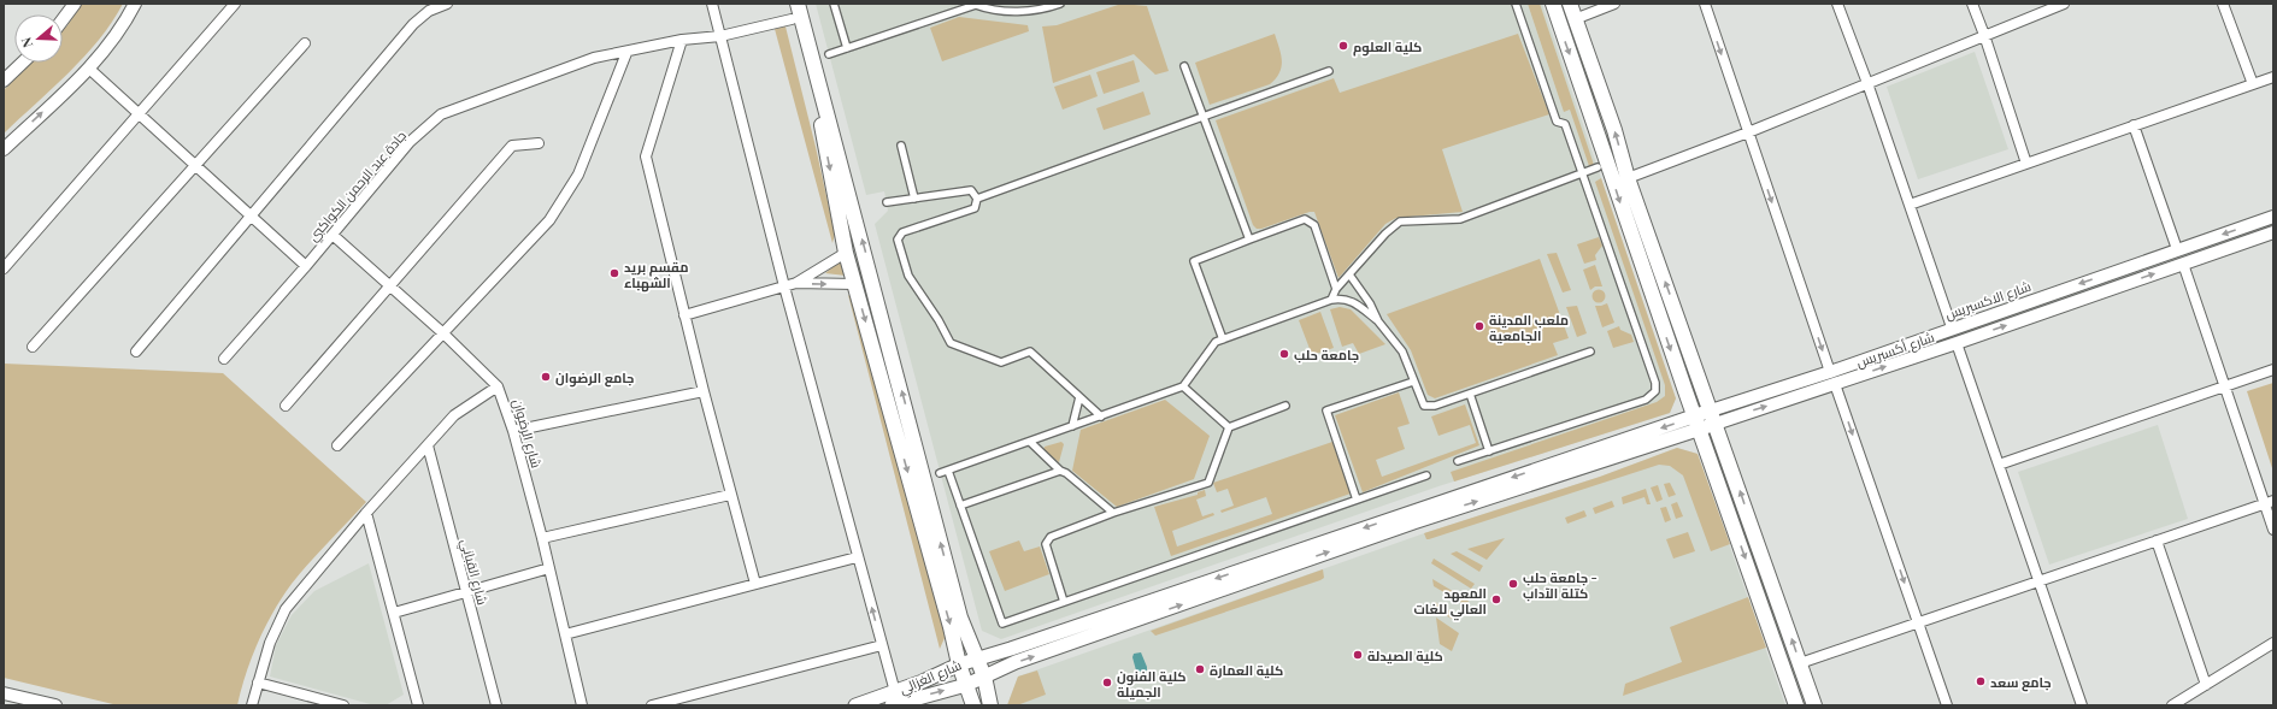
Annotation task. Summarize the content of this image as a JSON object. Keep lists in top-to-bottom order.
{
  "streets": {
    "main road": ["شارع الغزالي"],
    "street": [
      "جادة عبد الرحمن الكواكبي",
      "شارع الاكسبريس",
      "شارع أكسبريس",
      "شارع الرضوان",
      "شارع القباني"
    ]
  },
  "crossings": [
    ["جادة عبد الرحمن الكواكبي", "شارع الرضوان"],
    ["شارع الاكسبريس", "شارع أكسبريس"]
  ],
  "one_way": ["شارع الاكسبريس", "شارع أكسبريس"],
  "places": [
    "كلية العلوم",
    "مقسم بريد الشهباء",
    "ملعب المدينة الجامعية",
    "جامعة حلب",
    "جامع الرضوان",
    "جامعة حلب - كتلة الآداب",
    "المعهد العالي للغات",
    "كلية الصيدلة",
    "كلية العمارة",
    "جامع سعد",
    "كلية الفنون الجميلة"
  ],
  "north": "left"
}
